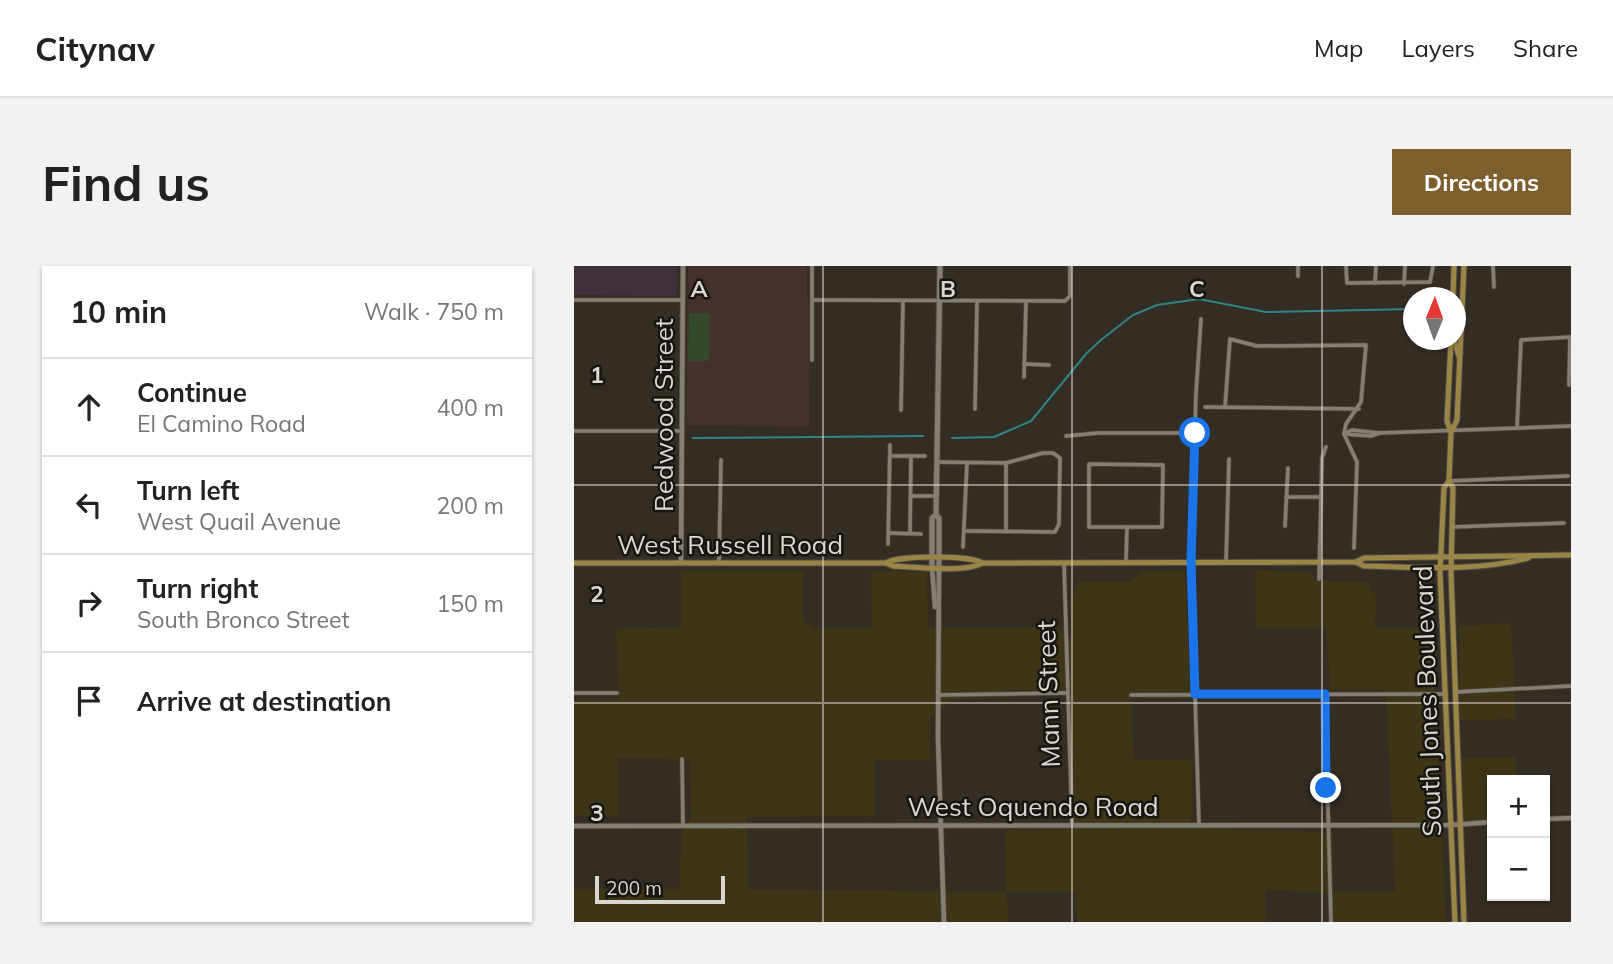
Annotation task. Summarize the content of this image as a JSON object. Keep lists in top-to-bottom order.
{
  "streets": {
    "main road": ["West Russell Road", "South Jones Boulevard"],
    "street": ["Redwood Street", "Mann Street", "West Oquendo Road"]
  },
  "crossings": [
    ["Redwood Street", "West Russell Road"],
    ["West Russell Road", "Mann Street"],
    ["West Russell Road", "South Jones Boulevard"],
    ["Mann Street", "West Oquendo Road"],
    ["South Jones Boulevard", "West Oquendo Road"]
  ],
  "scale_bar": "200 m",
  "north": "top",
  "page": {
    "header": "Citynav",
    "nav": ["Map", "Layers", "Share"],
    "buttons": "Directions",
    "title": "Find us",
    "heading": ["10 min", "Walk · 750 m"],
    "list": [
      ["Continue", "El Camino Road", "400 m"],
      ["Turn left", "West Quail Avenue", "200 m"],
      ["Turn right", "South Bronco Street", "150 m"],
      "Arrive at destination"
    ],
    "map_buttons": ["+", "−"],
    "scale": "200 m"
  },
  "grid": {
    "columns": ["A", "B", "C"],
    "rows": ["1", "2", "3"]
  }
}
